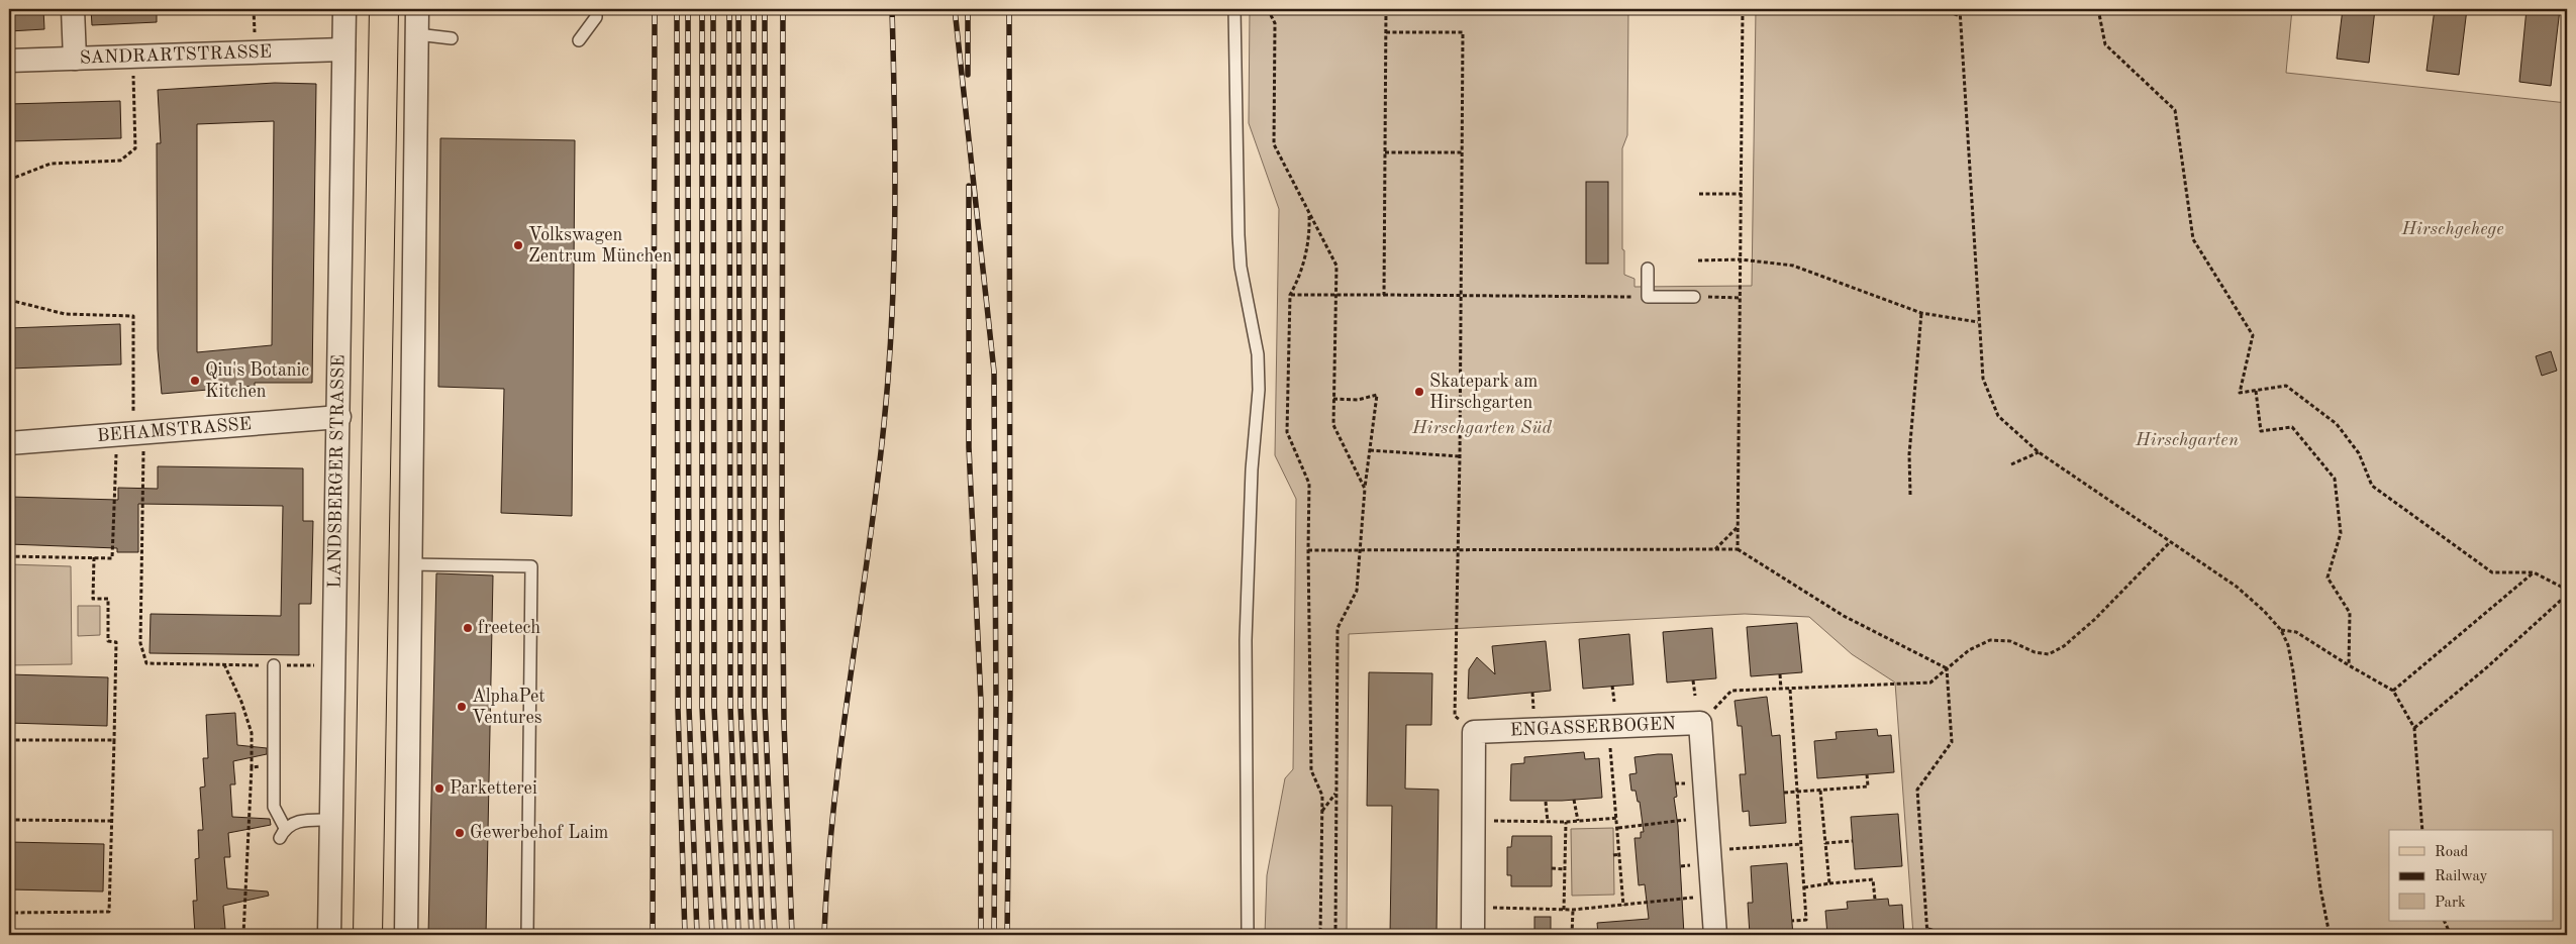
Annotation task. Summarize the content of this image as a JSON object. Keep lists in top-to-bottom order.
{
  "streets": {
    "main road": ["LANDSBERGER STRASSE"],
    "street": ["SANDRARTSTRASSE", "BEHAMSTRASSE", "ENGASSERBOGEN"]
  },
  "crossings": [
    ["SANDRARTSTRASSE", "LANDSBERGER STRASSE"],
    ["BEHAMSTRASSE", "LANDSBERGER STRASSE"]
  ],
  "parks": ["Hirschgehege", "Hirschgarten Süd", "Hirschgarten"],
  "places": [
    "Volkswagen Zentrum München",
    "Qiu's Botanic Kitchen",
    "Skatepark am Hirschgarten",
    "freetech",
    "AlphaPet Ventures",
    "Parketterei",
    "Gewerbehof Laim"
  ],
  "legend": ["Road", "Railway", "Park"]
}
